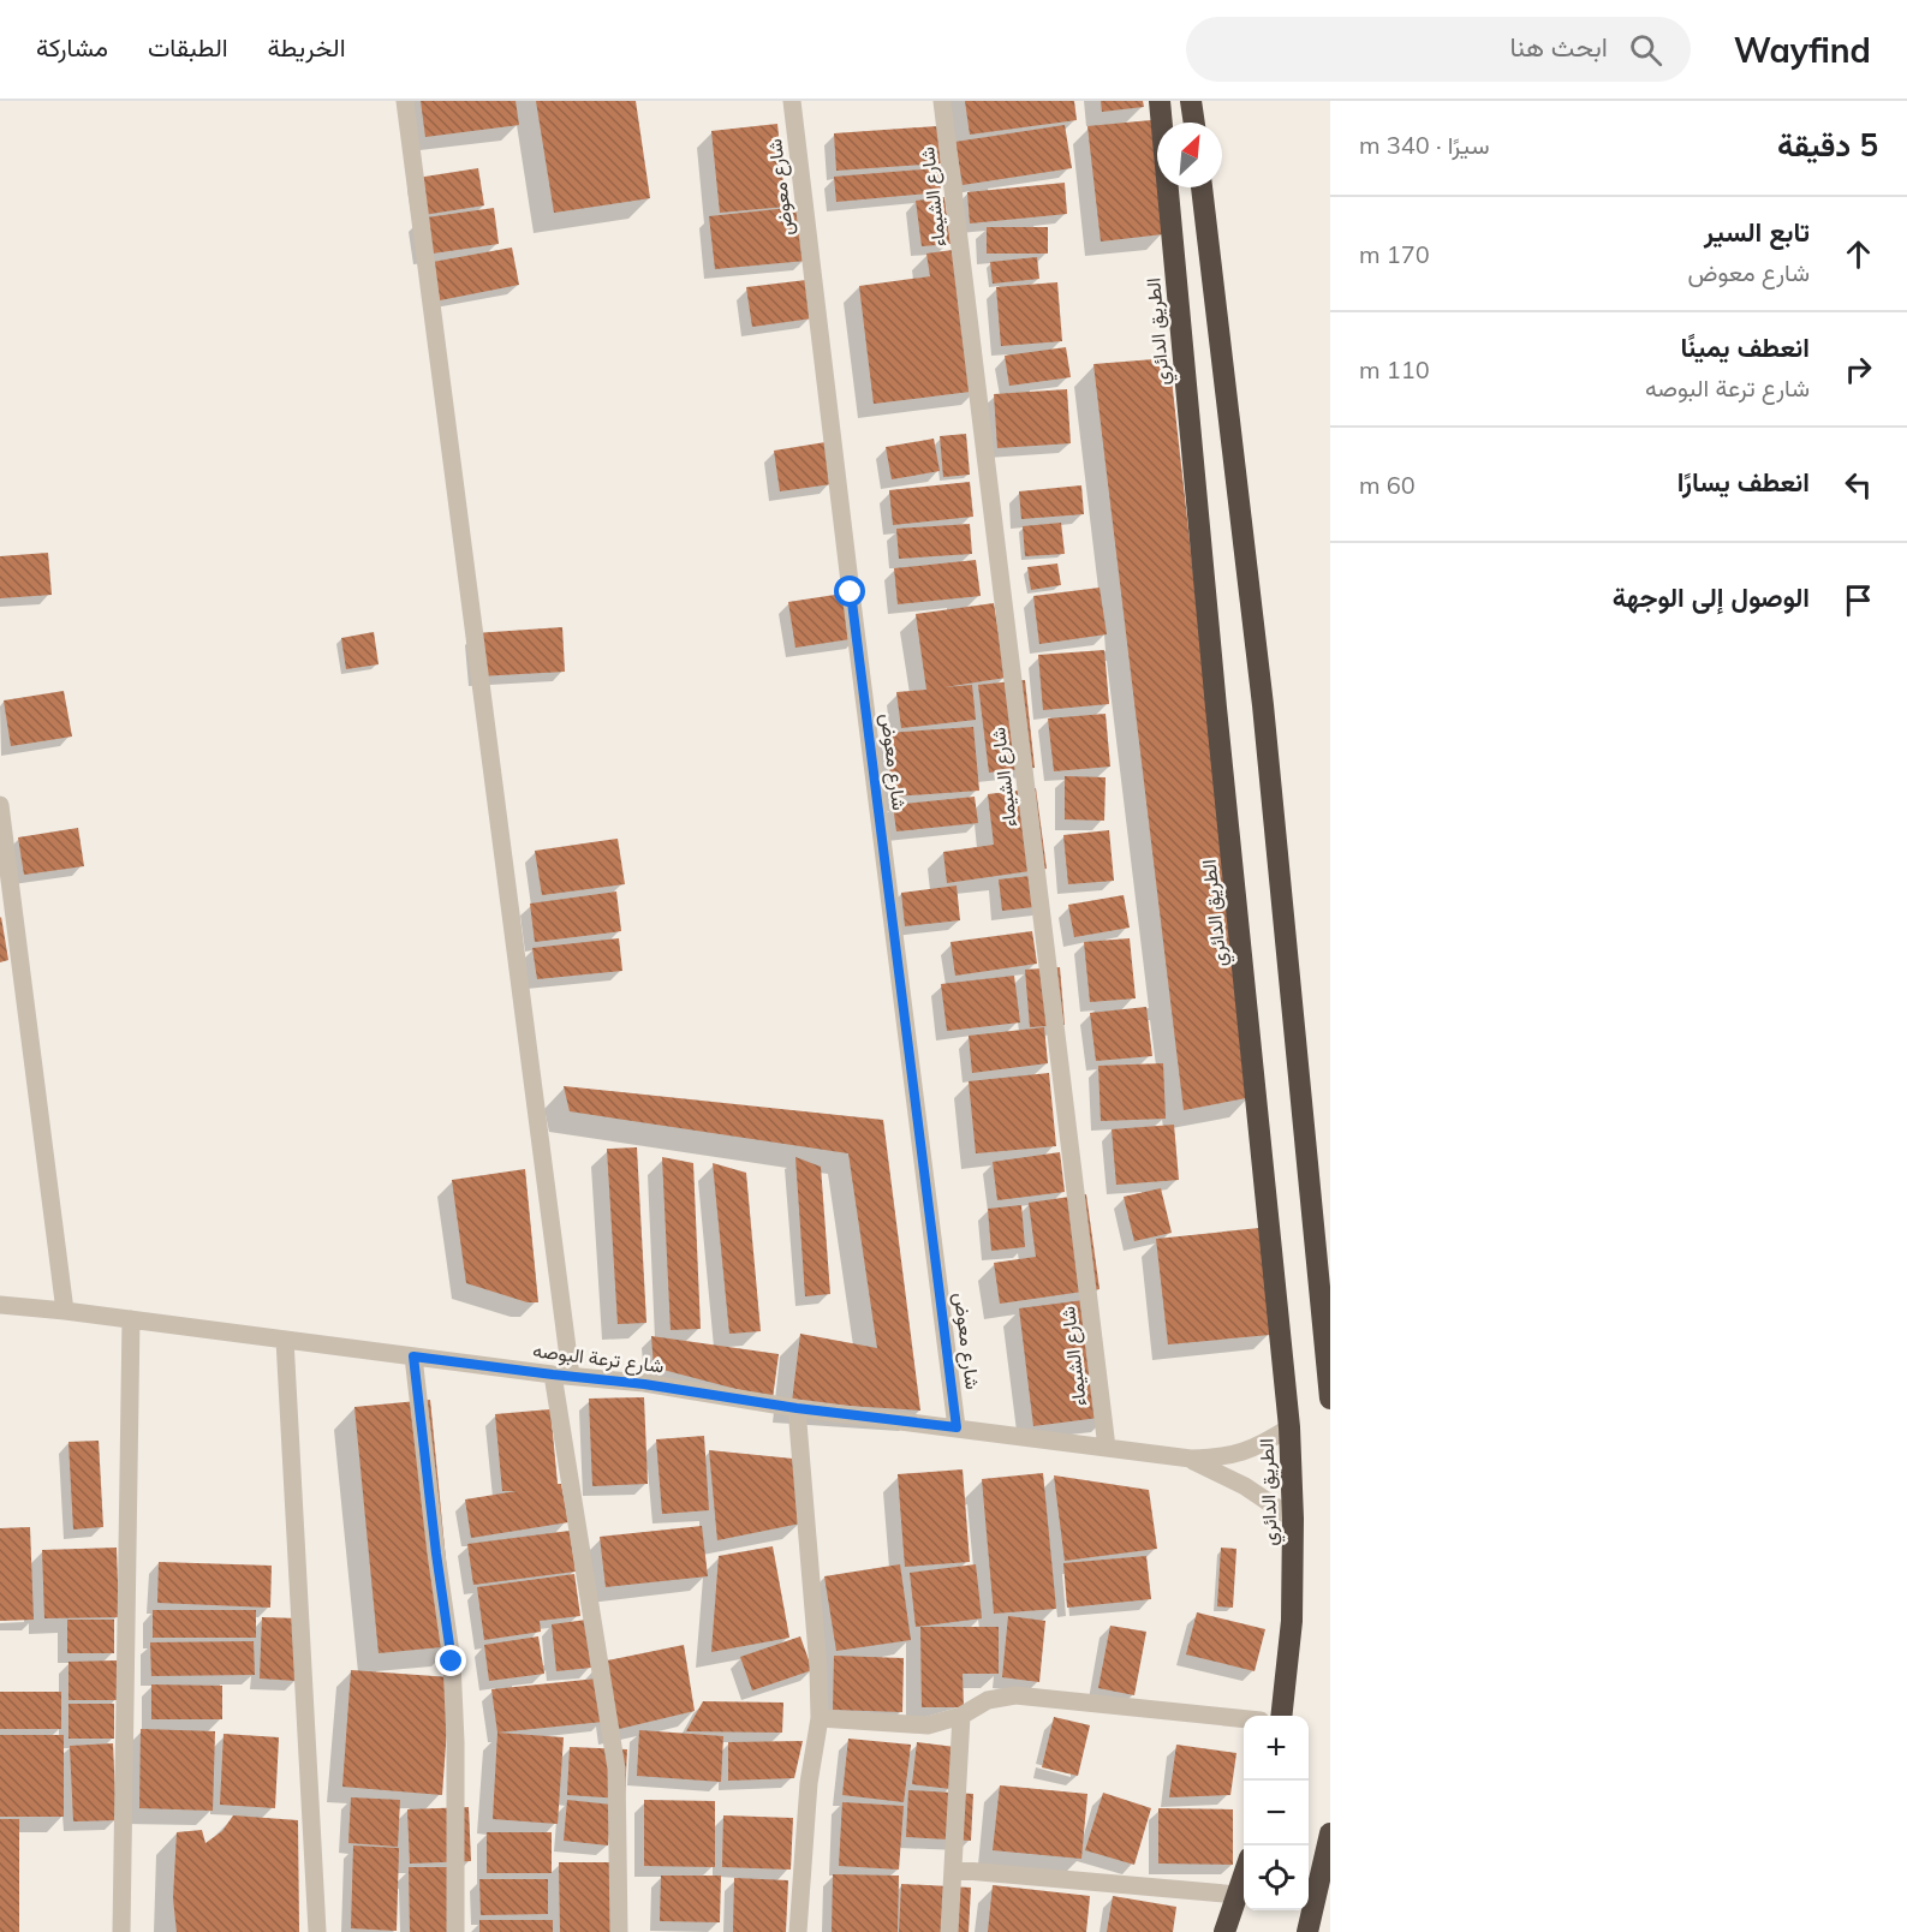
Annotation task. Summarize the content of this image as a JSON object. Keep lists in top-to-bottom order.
{
  "streets": {
    "highway": ["الطريق الدائري"],
    "street": ["شارع معوض", "شارع الشيماء", "شارع ترعة البوصه"]
  },
  "crossings": [
    ["شارع معوض", "شارع ترعة البوصه"],
    ["شارع الشيماء", "شارع ترعة البوصه"]
  ],
  "north": "top right",
  "page": {
    "header": "Wayfind",
    "search": "ابحث هنا",
    "nav": ["الخريطة", "الطبقات", "مشاركة"],
    "heading": ["5 دقيقة", "سيرًا · 340 m"],
    "list": [
      ["تابع السير", "شارع معوض", "170 m"],
      ["انعطف يمينًا", "شارع ترعة البوصه", "110 m"],
      ["انعطف يسارًا", "60 m"],
      "الوصول إلى الوجهة"
    ],
    "map_buttons": ["+", "−"]
  }
}
